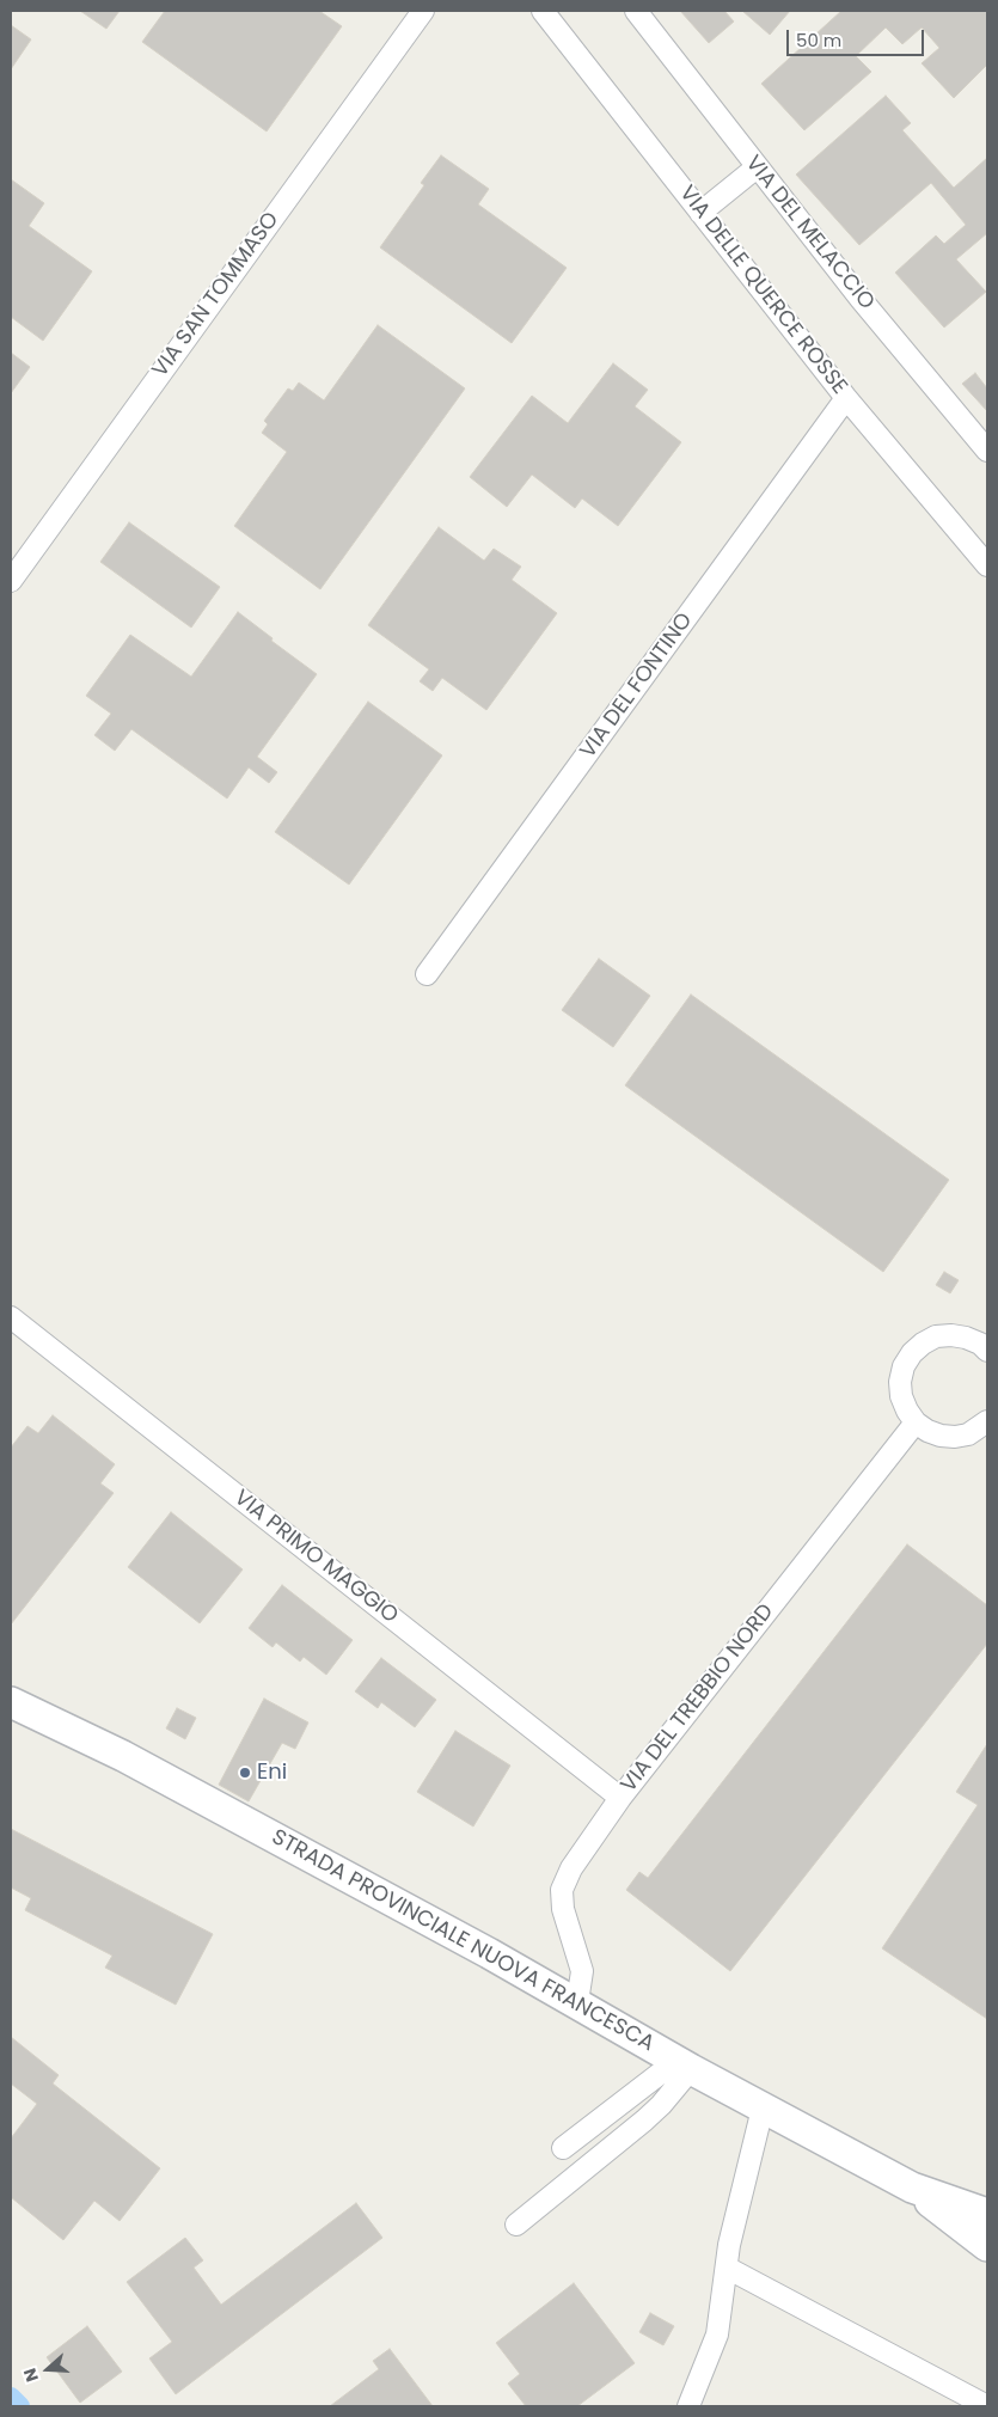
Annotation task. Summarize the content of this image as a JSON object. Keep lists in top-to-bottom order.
{
  "streets": {
    "main road": ["STRADA PROVINCIALE NUOVA FRANCESCA"],
    "street": [
      "VIA DEL MELACCIO",
      "VIA DELLE QUERCE ROSSE",
      "VIA SAN TOMMASO",
      "VIA DEL FONTINO",
      "VIA PRIMO MAGGIO",
      "VIA DEL TREBBIO NORD"
    ]
  },
  "crossings": [
    ["VIA DELLE QUERCE ROSSE", "VIA DEL FONTINO"],
    ["VIA PRIMO MAGGIO", "VIA DEL TREBBIO NORD"],
    ["VIA DEL TREBBIO NORD", "STRADA PROVINCIALE NUOVA FRANCESCA"]
  ],
  "places": ["Eni"],
  "scale_bar": "50 m",
  "north": "left"
}
